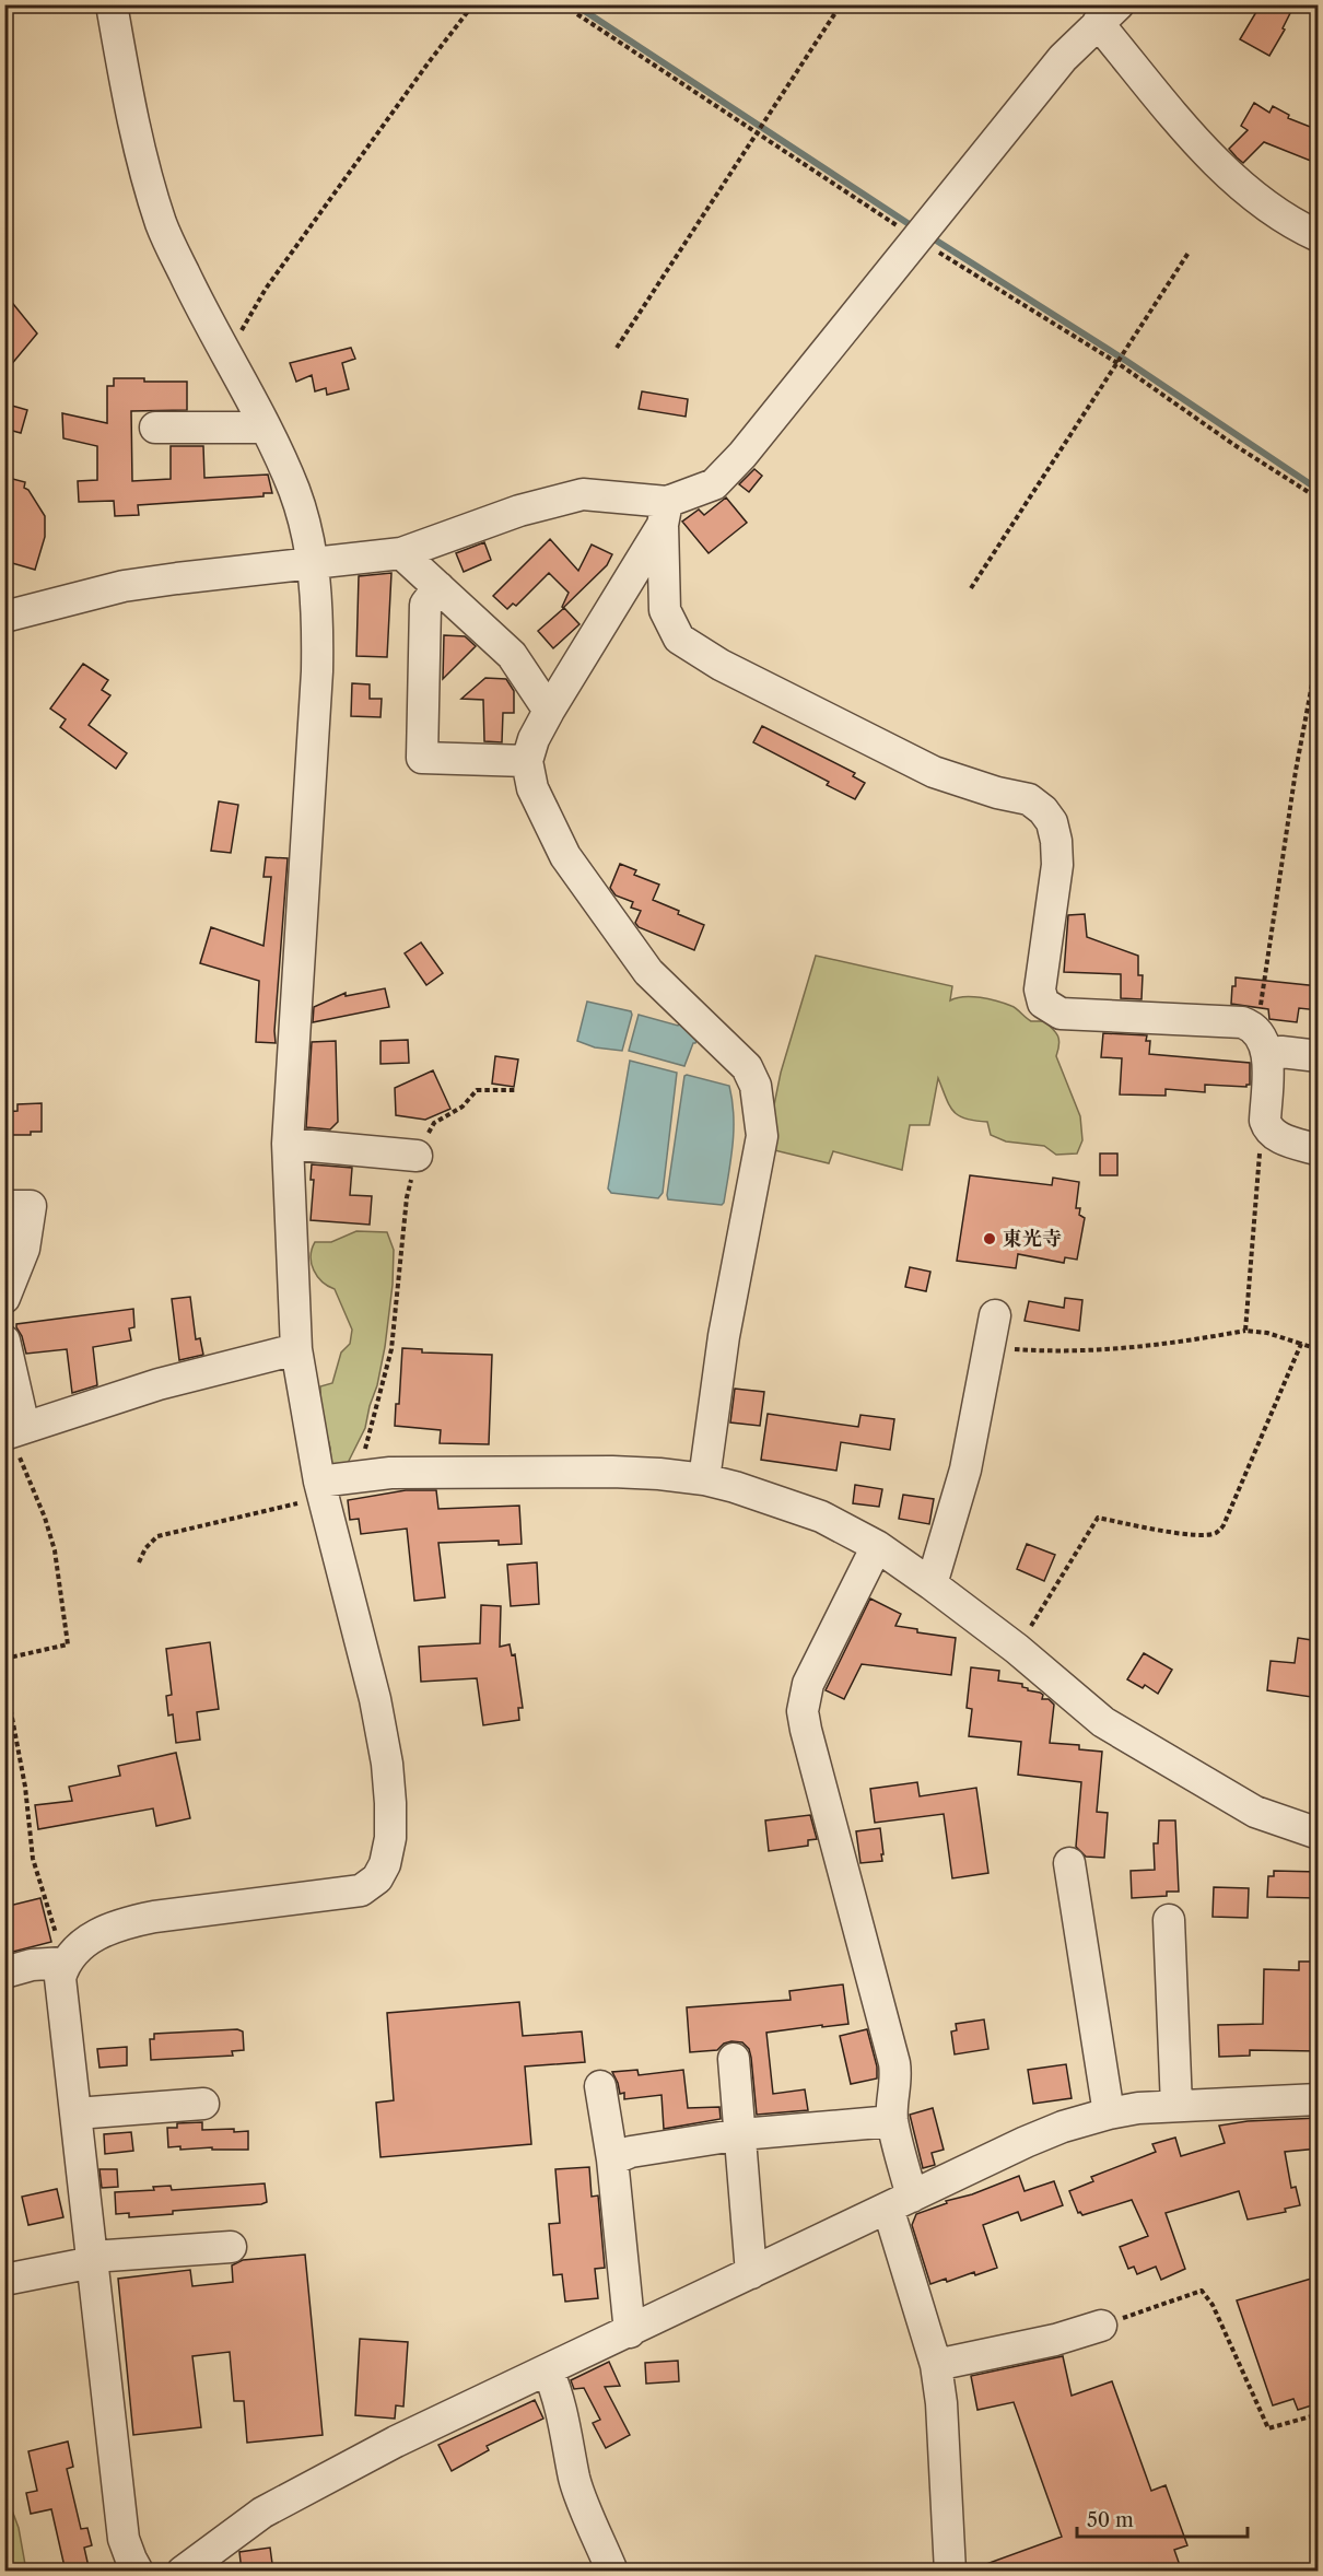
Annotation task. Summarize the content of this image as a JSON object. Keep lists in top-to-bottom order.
{
  "places": ["東光寺"],
  "scale_bar": "50 m"
}
